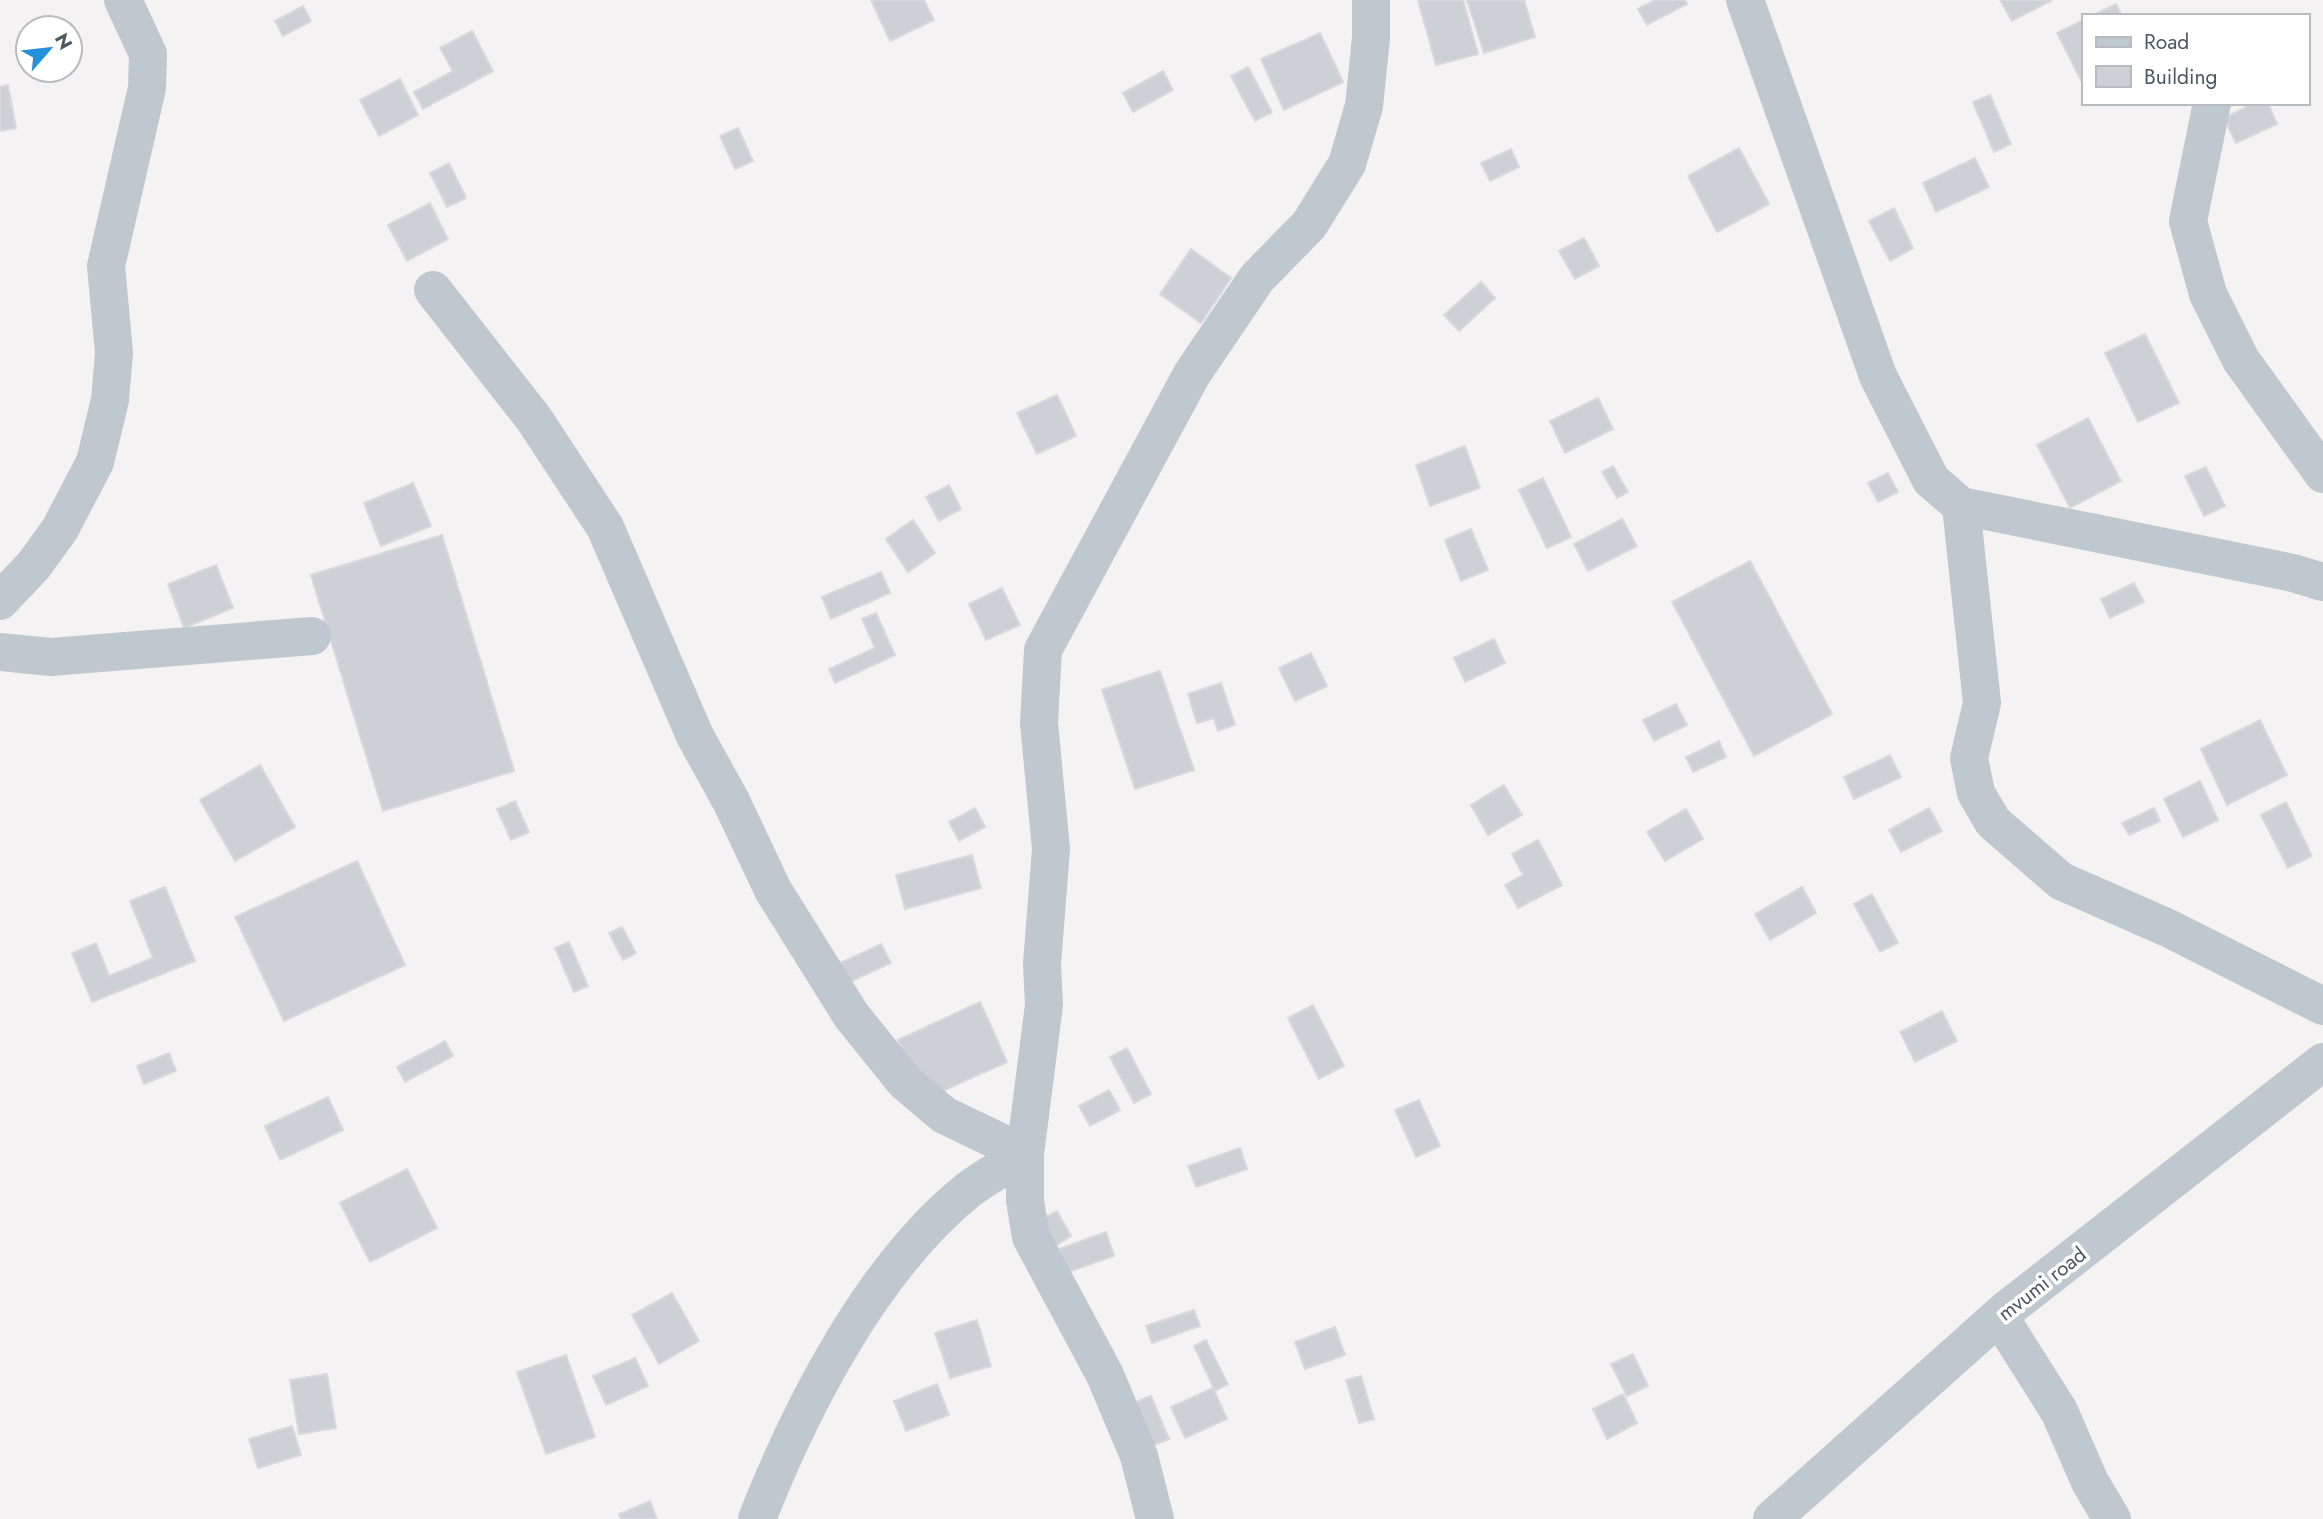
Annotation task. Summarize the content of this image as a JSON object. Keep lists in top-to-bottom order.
{
  "streets": {
    "street": ["mvumi road"]
  },
  "legend": ["Road", "Building"],
  "north": "top right"
}
